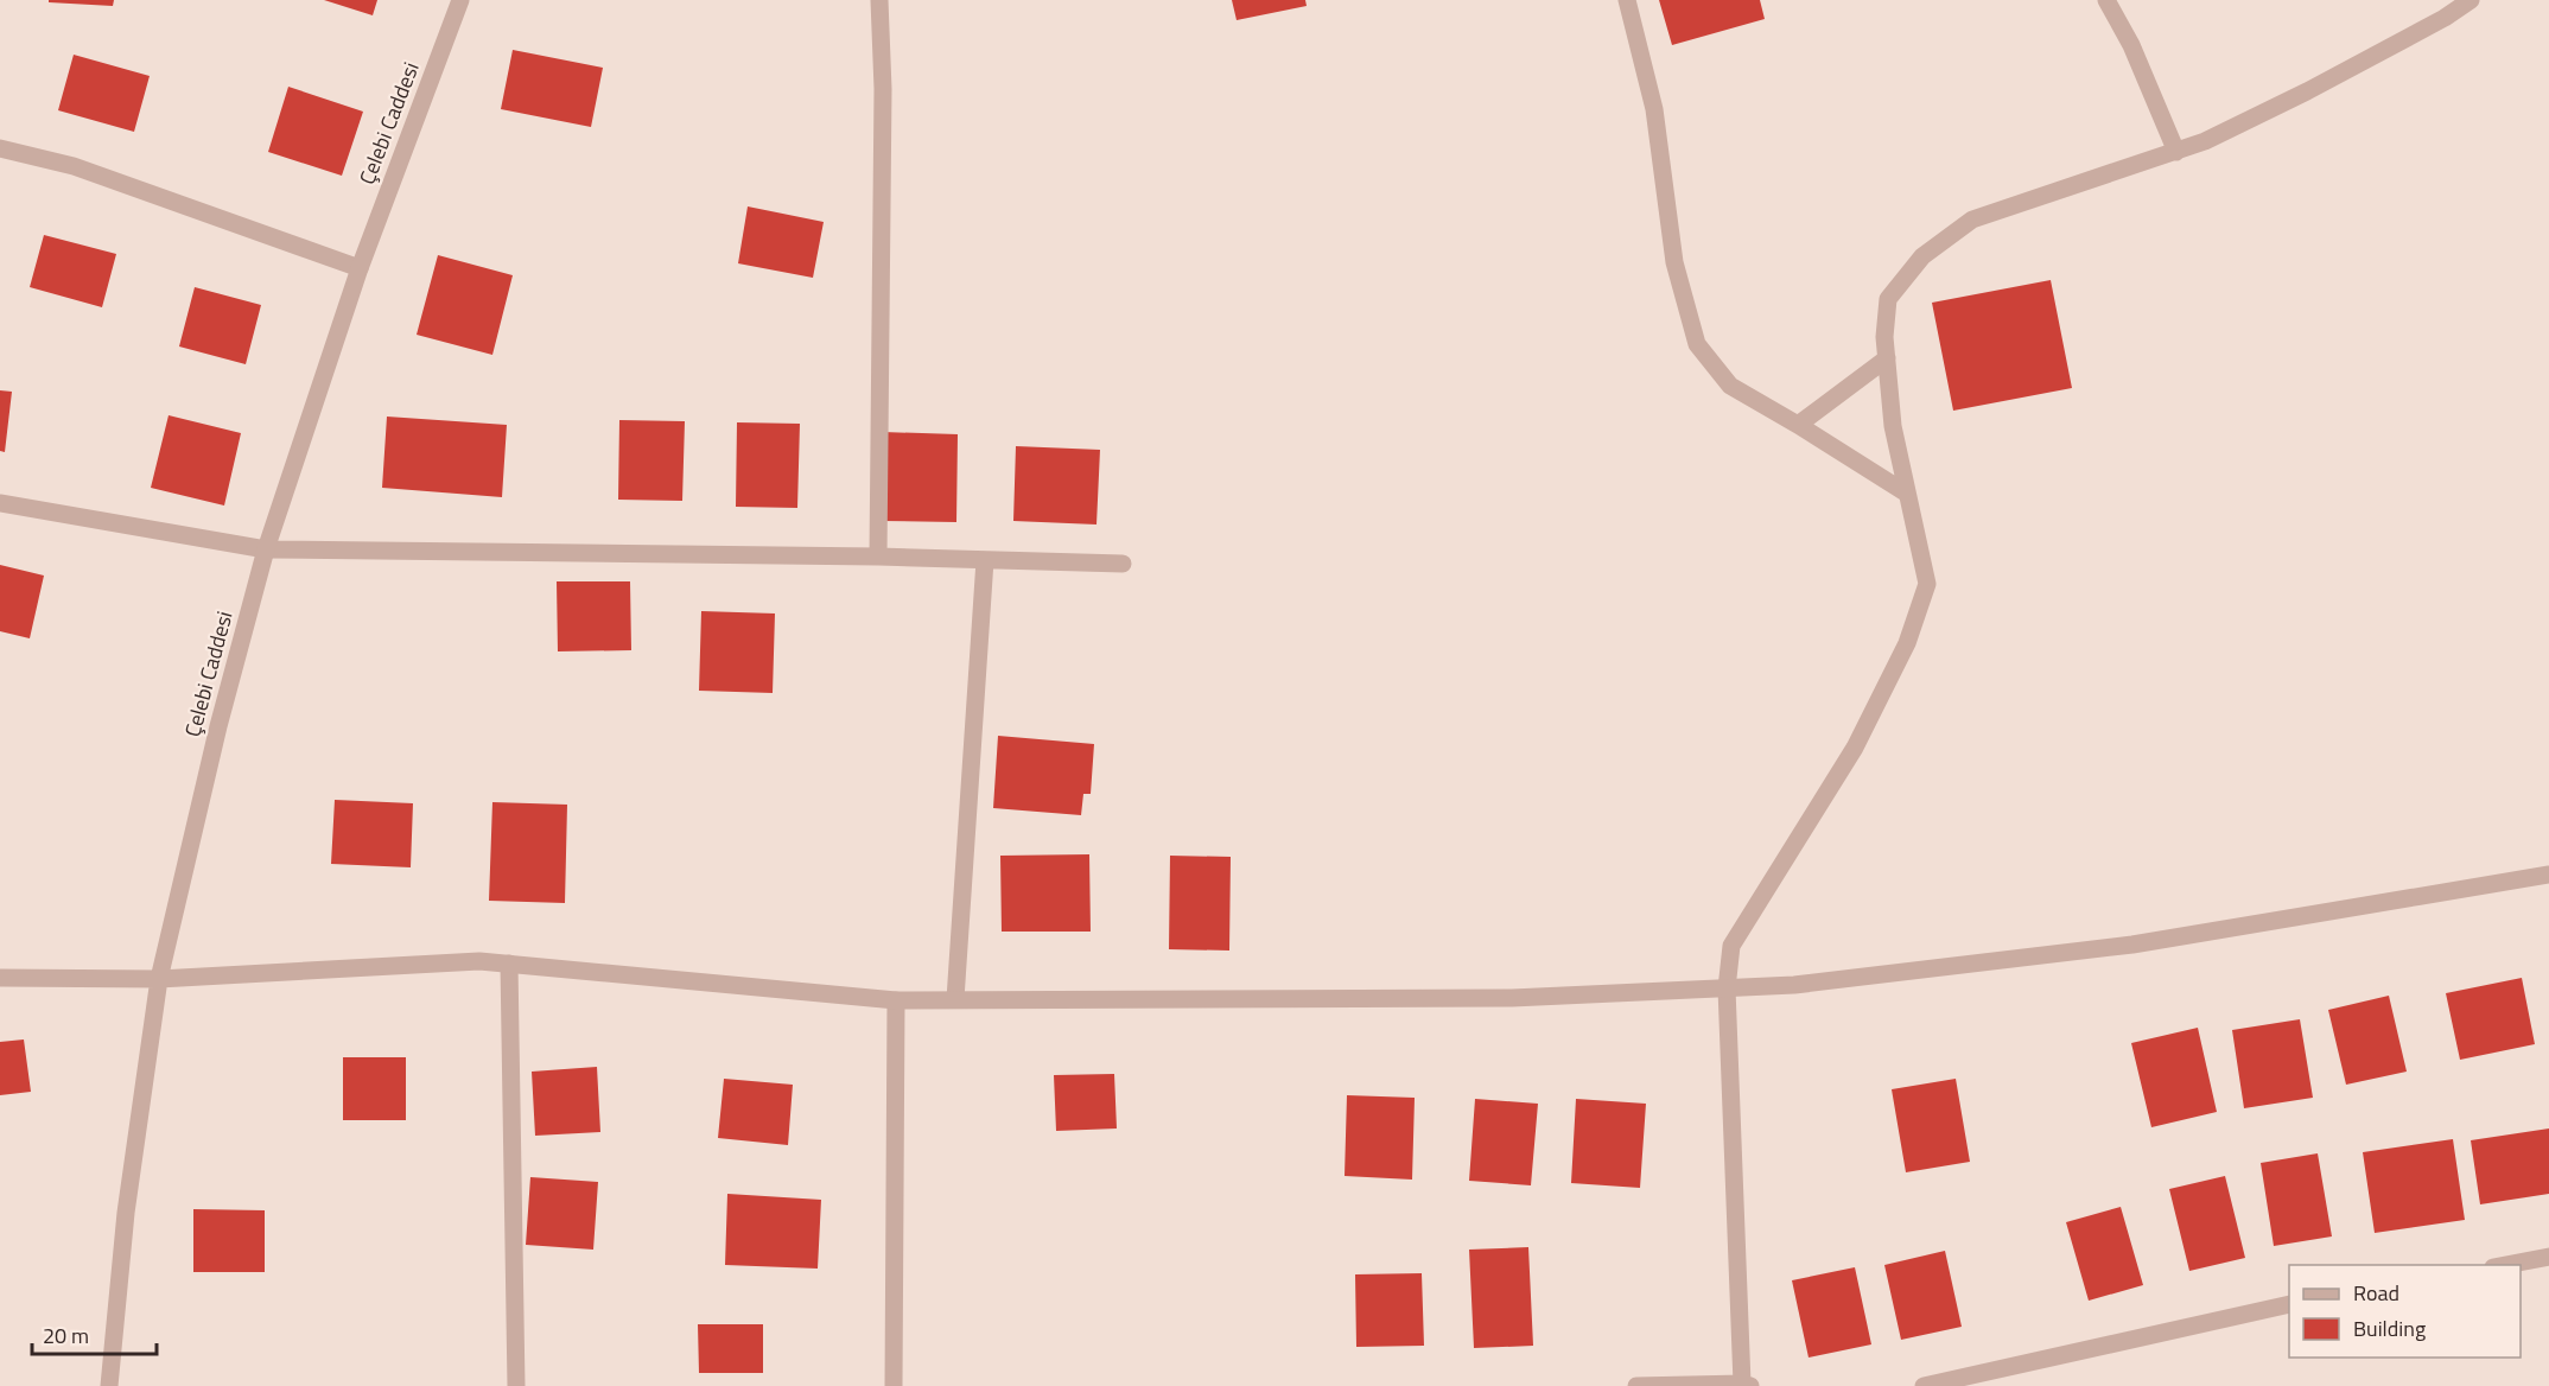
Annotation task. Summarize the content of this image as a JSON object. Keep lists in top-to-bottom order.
{
  "streets": {
    "street": ["Çelebi Caddesi"]
  },
  "legend": ["Road", "Building"],
  "scale_bar": "20 m"
}
